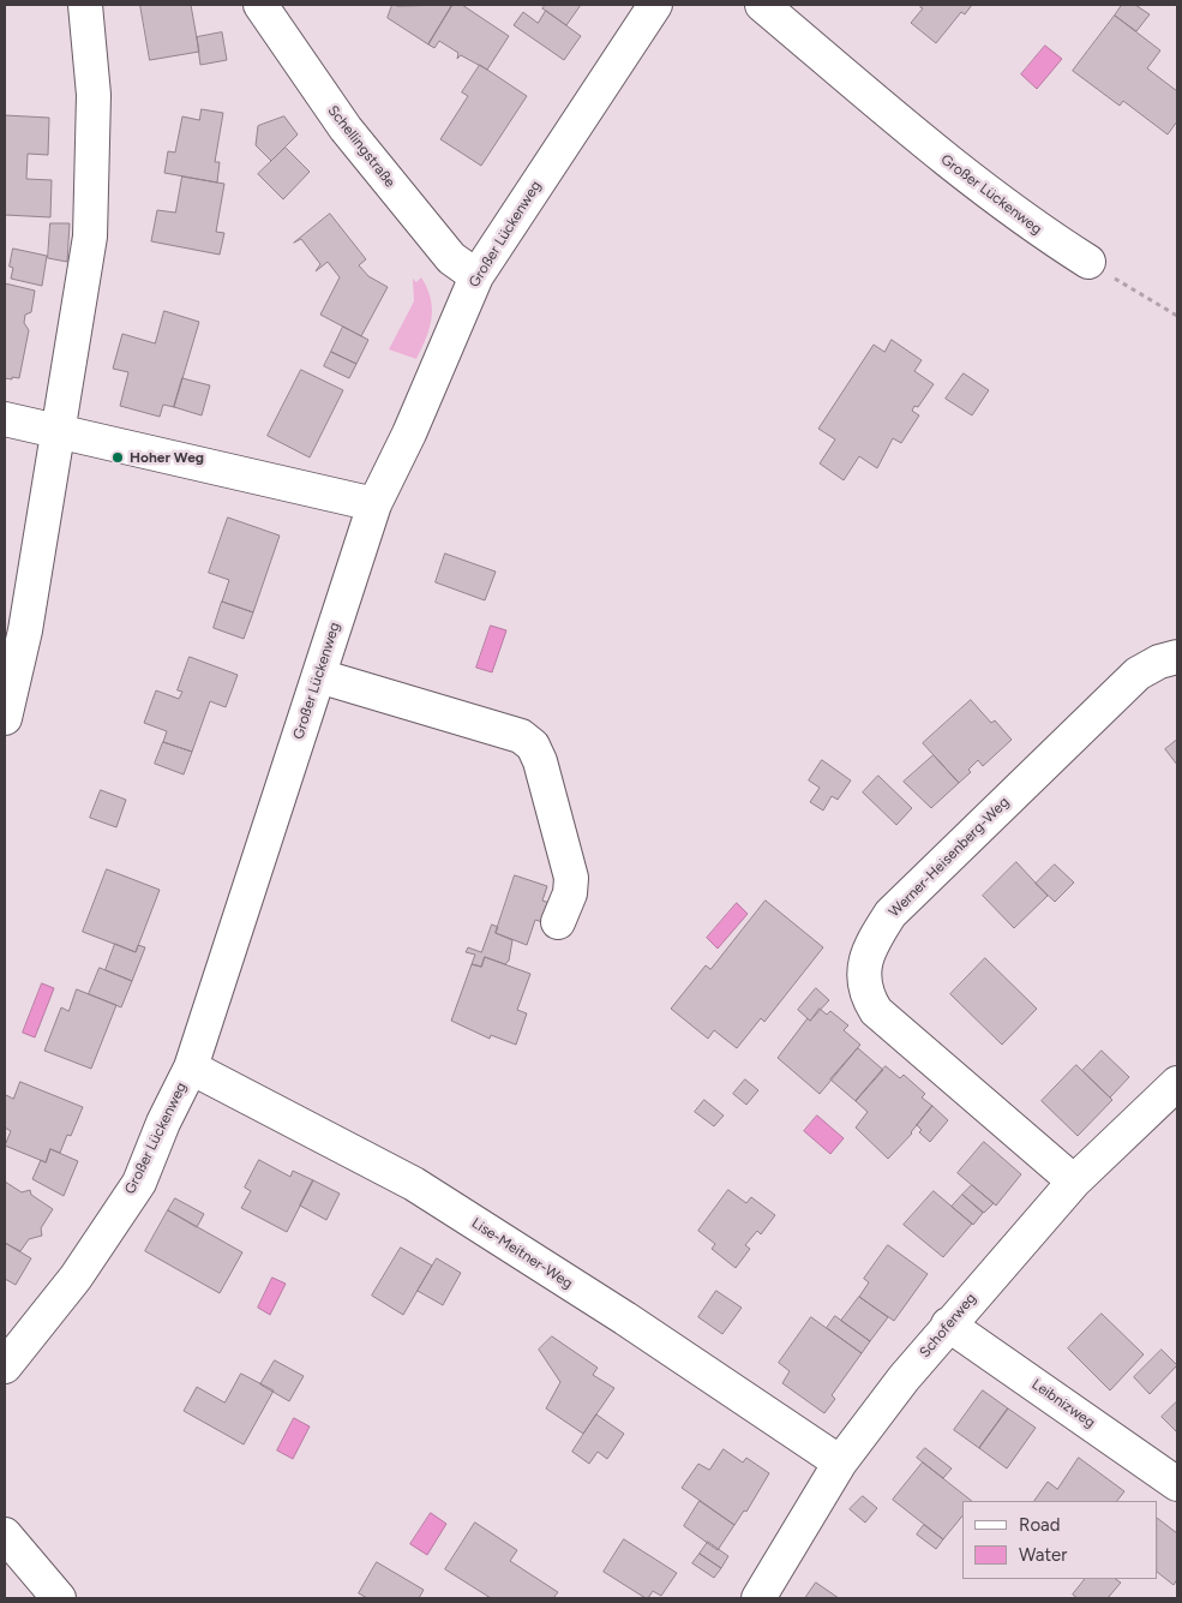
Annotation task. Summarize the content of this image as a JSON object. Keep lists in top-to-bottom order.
{
  "streets": {
    "street": [
      "Schellingstraße",
      "Großer Lückenweg",
      "Werner-Heisenberg-Weg",
      "Lise-Meitner-Weg",
      "Schoferweg",
      "Leibnizweg"
    ]
  },
  "crossings": [
    ["Schellingstraße", "Großer Lückenweg"],
    ["Großer Lückenweg", "Lise-Meitner-Weg"],
    ["Werner-Heisenberg-Weg", "Schoferweg"],
    ["Lise-Meitner-Weg", "Schoferweg"],
    ["Schoferweg", "Leibnizweg"]
  ],
  "places": ["Hoher Weg"],
  "legend": ["Road", "Water"]
}
